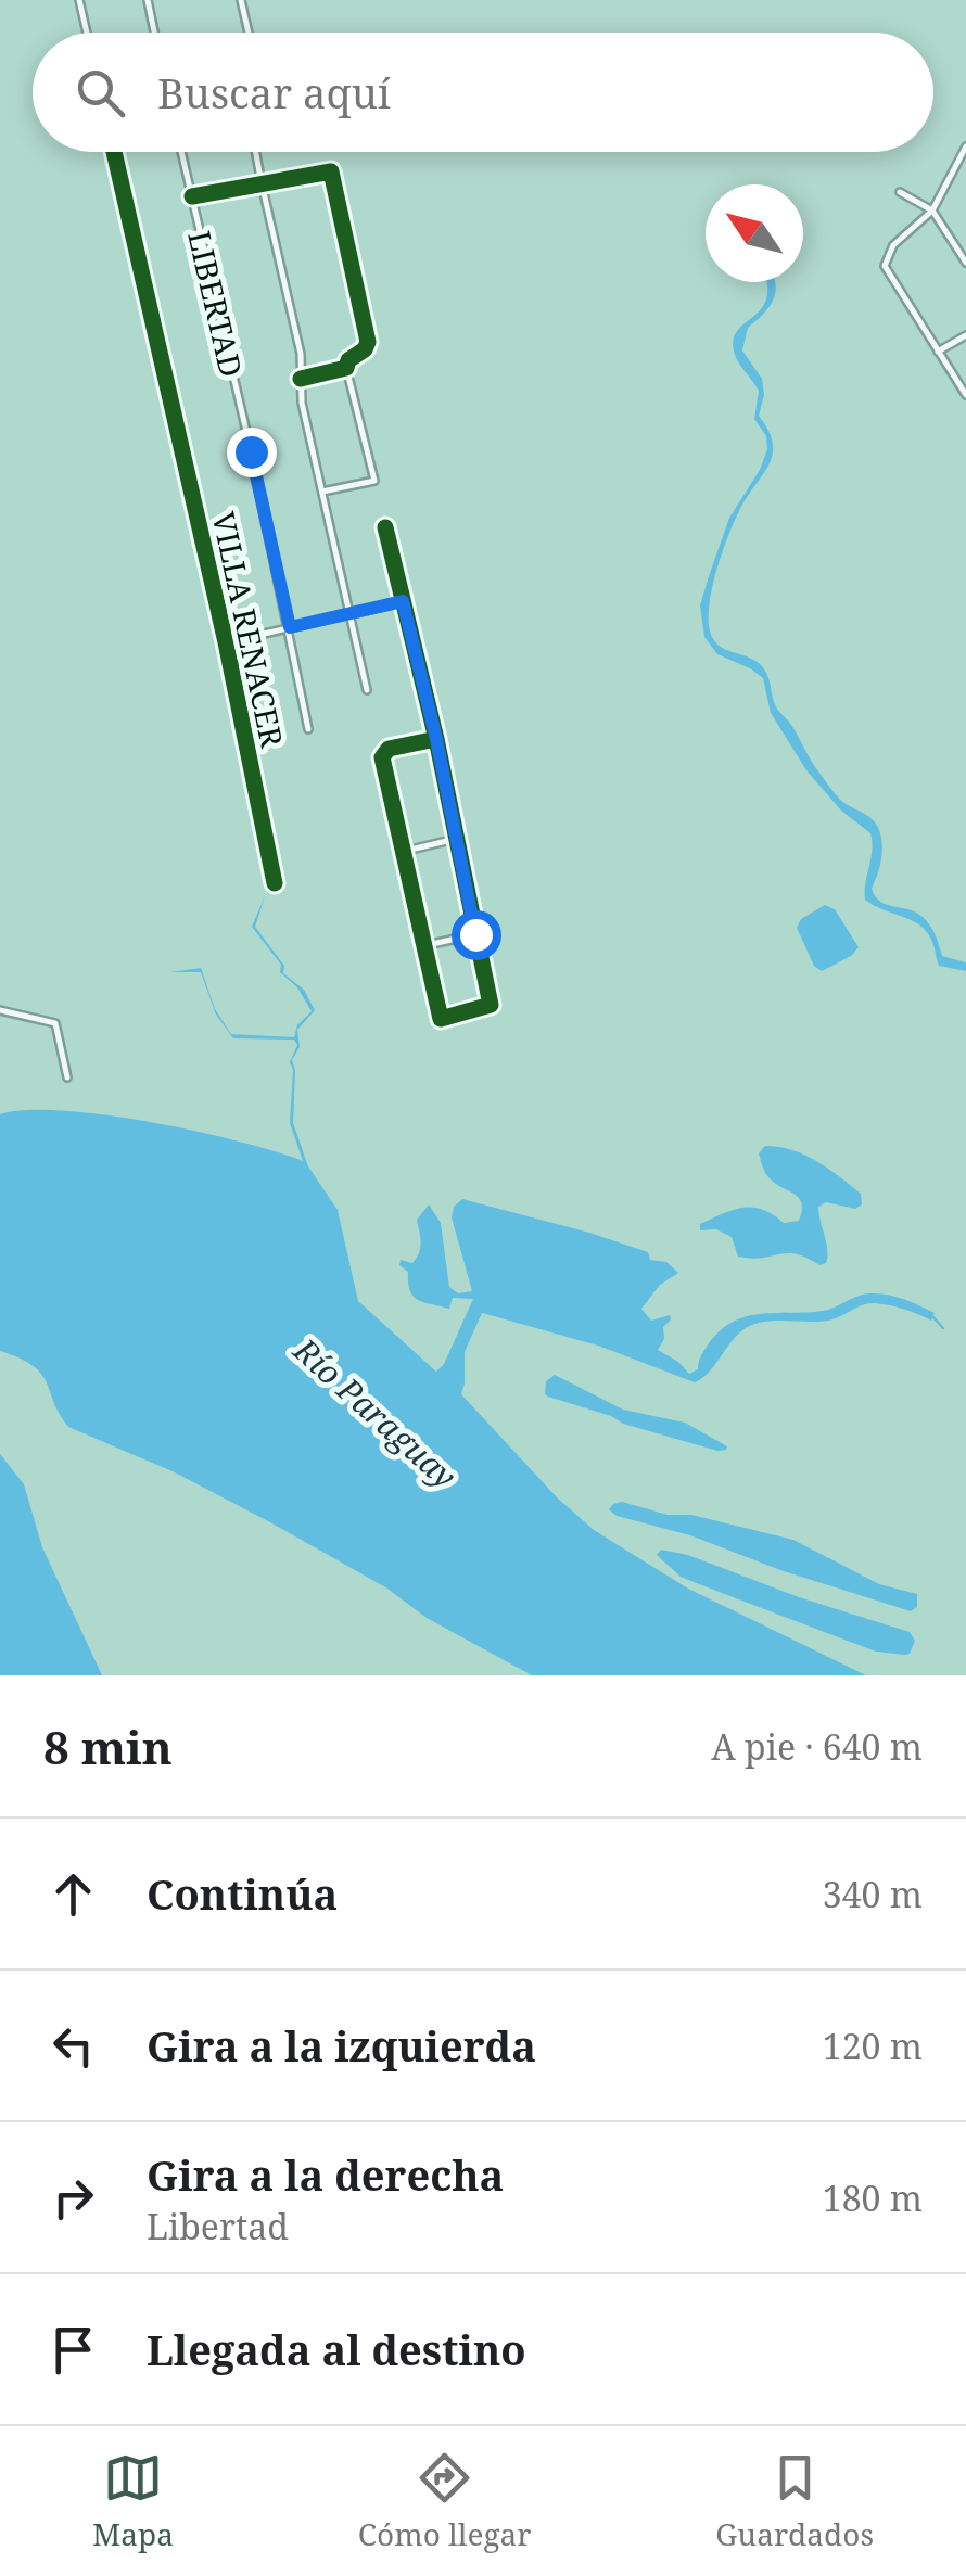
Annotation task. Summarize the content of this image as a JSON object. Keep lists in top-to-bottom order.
{
  "streets": {
    "street": ["LIBERTAD", "VILLA RENACER"]
  },
  "water": ["Río Paraguay"],
  "north": "top left",
  "page": {
    "search": "Buscar aquí",
    "heading": ["8 min", "A pie · 640 m"],
    "list": [
      ["Continúa", "340 m"],
      ["Gira a la izquierda", "120 m"],
      ["Gira a la derecha", "Libertad", "180 m"],
      "Llegada al destino"
    ],
    "nav": ["Mapa", "Cómo llegar", "Guardados"]
  }
}
